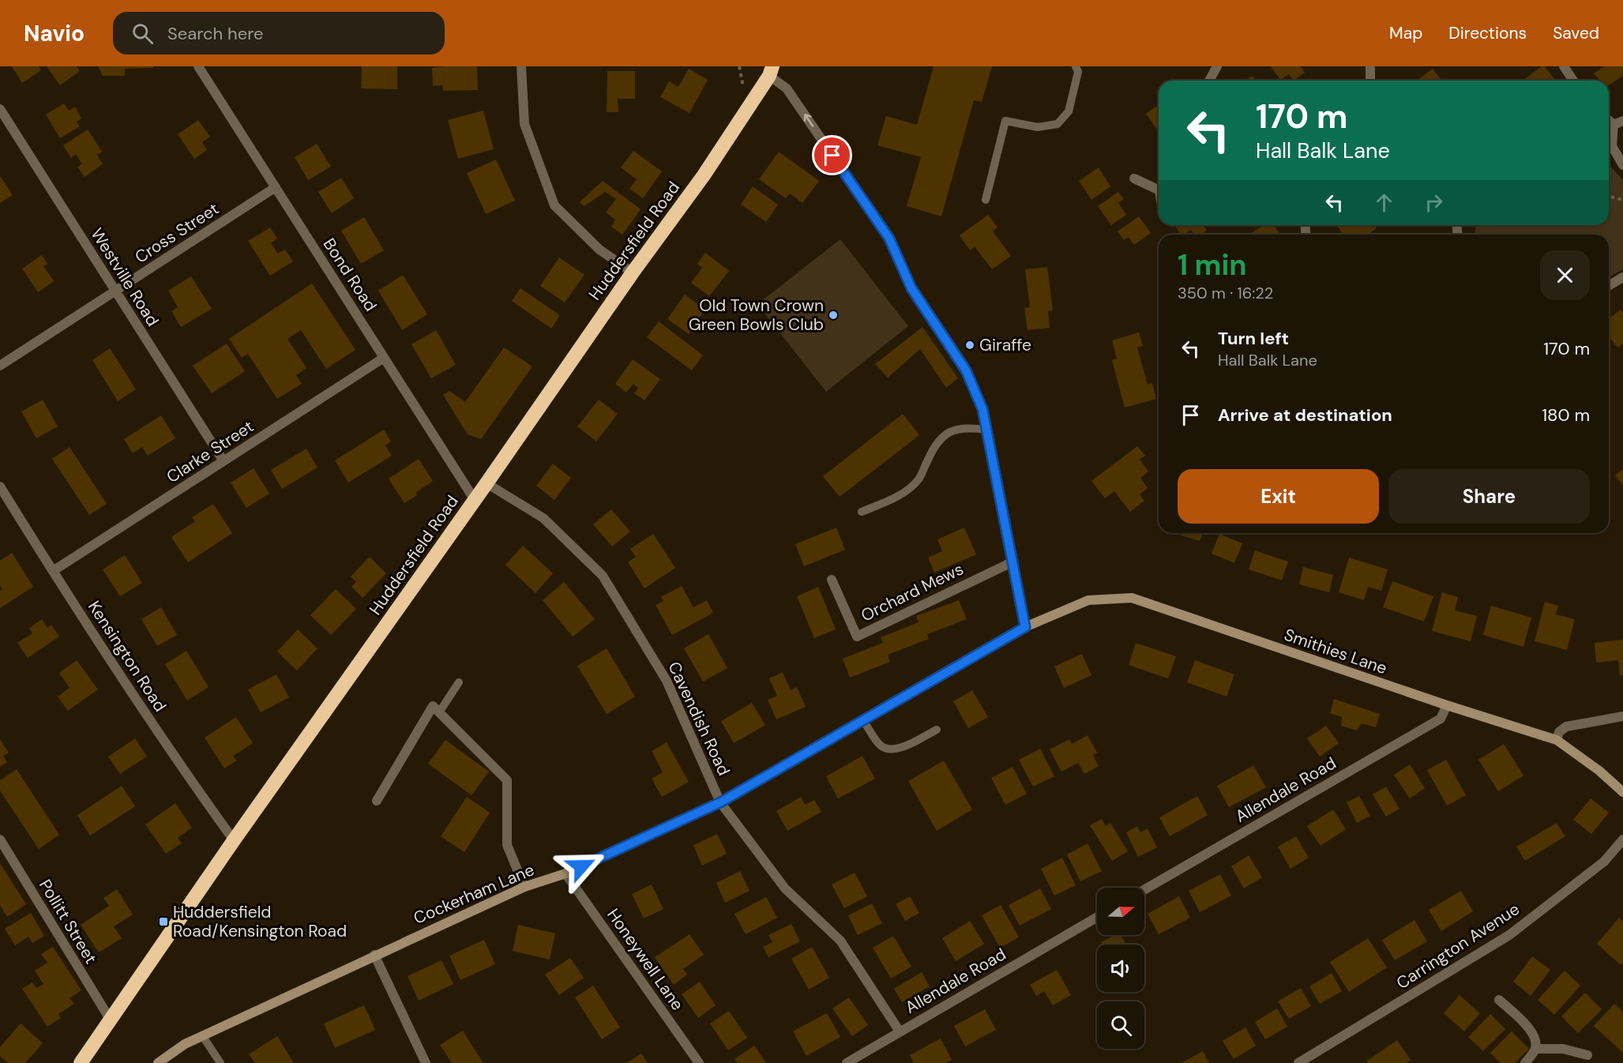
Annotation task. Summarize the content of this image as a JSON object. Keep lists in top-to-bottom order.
{
  "streets": {
    "highway": ["Huddersfield Road"],
    "street": [
      "Cross Street",
      "Bond Road",
      "Westville Road",
      "Clarke Street",
      "Orchard Mews",
      "Smithies Lane",
      "Kensington Road",
      "Cavendish Road",
      "Allendale Road",
      "Cockerham Lane",
      "Pollitt Street",
      "Carrington Avenue",
      "Honeywell Lane"
    ]
  },
  "crossings": [
    ["Cross Street", "Bond Road"],
    ["Cross Street", "Westville Road"],
    ["Huddersfield Road", "Bond Road"],
    ["Huddersfield Road", "Kensington Road"],
    ["Huddersfield Road", "Cavendish Road"],
    ["Huddersfield Road", "Pollitt Street"],
    ["Bond Road", "Clarke Street"],
    ["Westville Road", "Clarke Street"],
    ["Clarke Street", "Kensington Road"],
    ["Smithies Lane", "Allendale Road"],
    ["Smithies Lane", "Cockerham Lane"],
    ["Cavendish Road", "Allendale Road"],
    ["Cavendish Road", "Cockerham Lane"],
    ["Cockerham Lane", "Honeywell Lane"]
  ],
  "places": {
    "other": ["Old Town Crown Green Bowls Club", "Giraffe"],
    "transit": ["Huddersfield Road/Kensington Road"]
  },
  "north": "right",
  "page": {
    "header": "Navio",
    "search": "Search here",
    "nav": ["Map", "Directions", "Saved"],
    "turn": ["170 m", "Hall Balk Lane"],
    "heading": ["1 min", "350 m · 16:22"],
    "list": [
      {
        "name": "Turn left",
        "note": "Hall Balk Lane",
        "value": "170 m"
      },
      {
        "name": "Arrive at destination",
        "value": "180 m"
      }
    ],
    "buttons": ["Exit", "Share"]
  }
}
